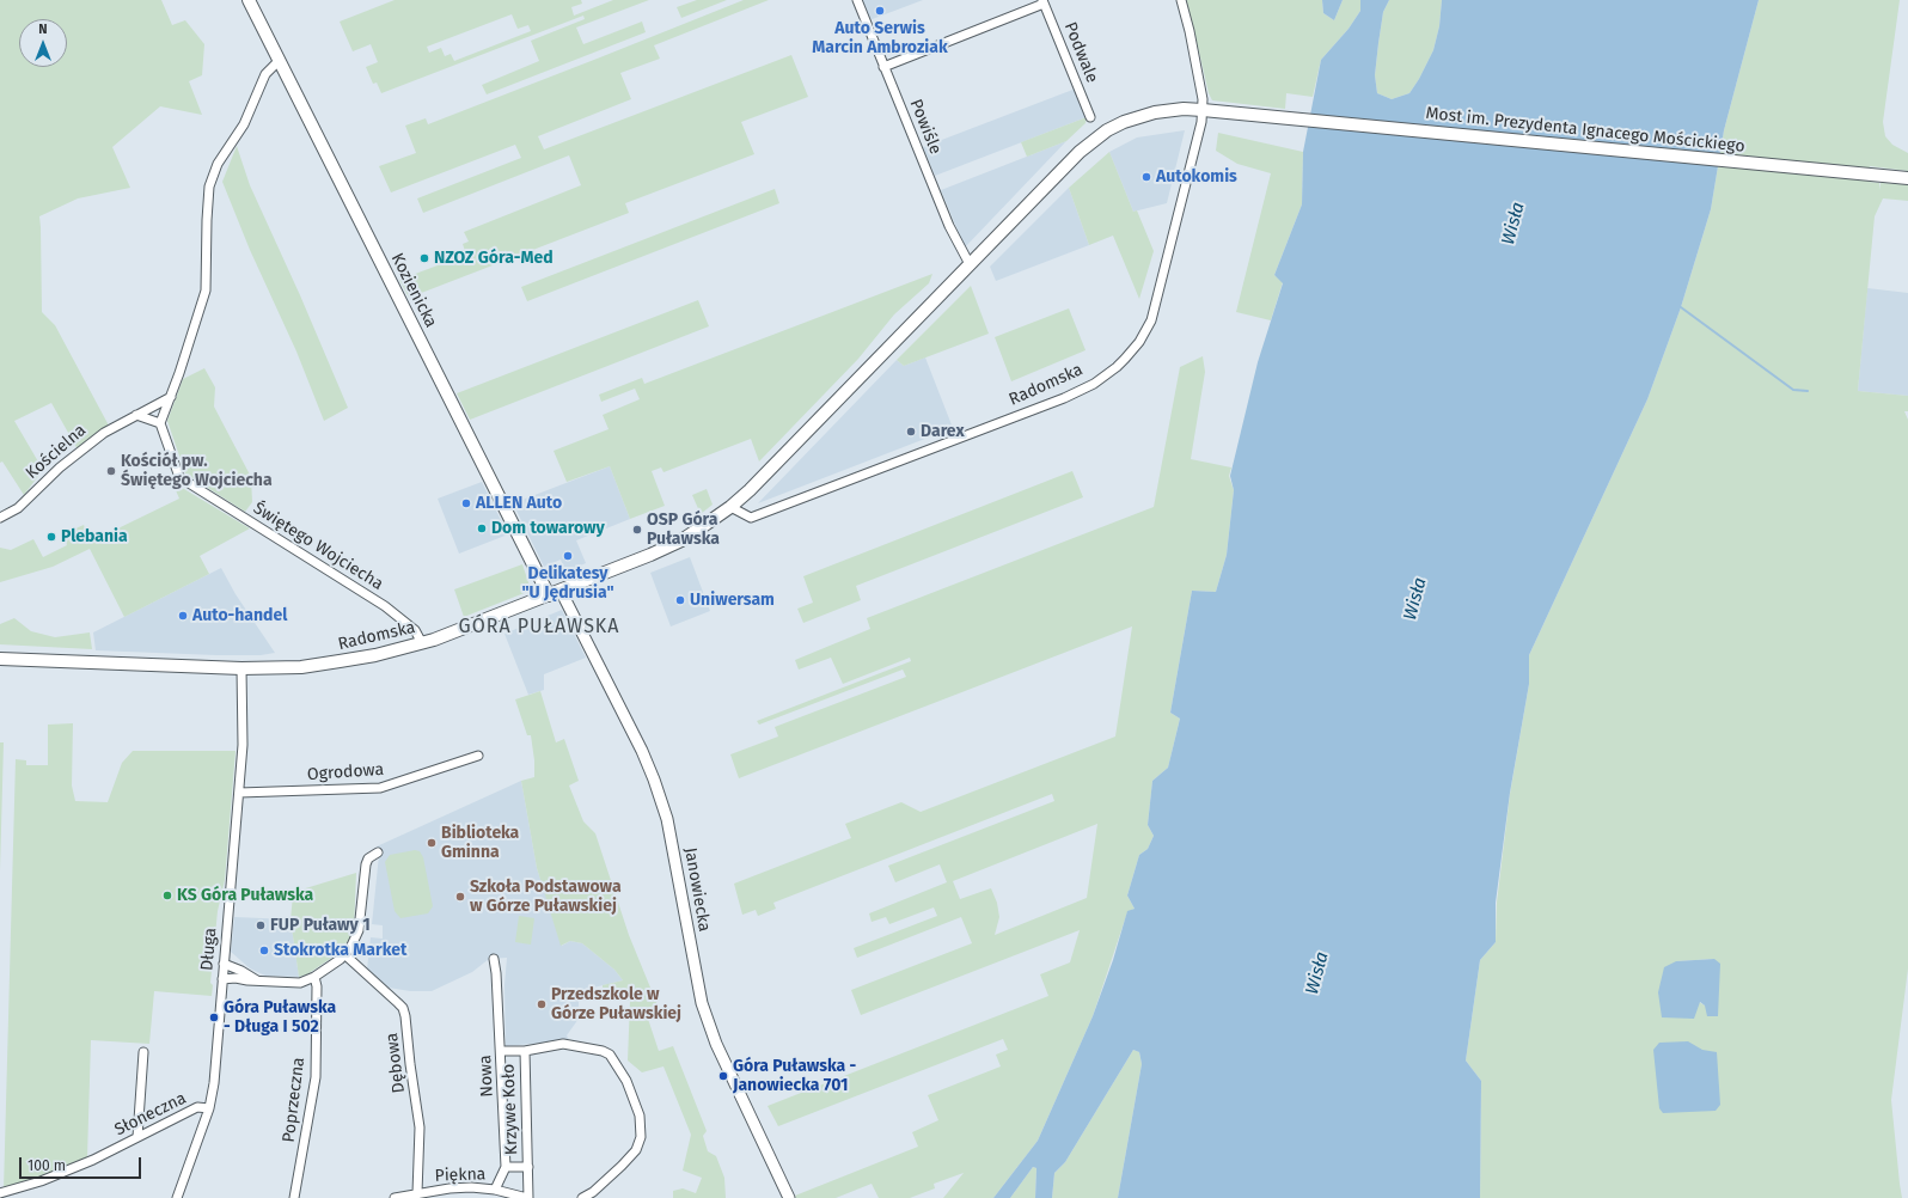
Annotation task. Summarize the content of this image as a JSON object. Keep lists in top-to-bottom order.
{
  "streets": {
    "main road": ["Most im. Prezydenta Ignacego Mościckiego", "Kozienicka", "Radomska"],
    "street": [
      "Podwale",
      "Powiśle",
      "Kościelna",
      "Świętego Wojciecha",
      "Ogrodowa",
      "Janowiecka",
      "Długa",
      "Dębowa",
      "Nowa",
      "Poprzeczna",
      "Krzywe Koło",
      "Słoneczna",
      "Piękna"
    ]
  },
  "crossings": [
    ["Powiśle", "Radomska"],
    ["Most im. Prezydenta Ignacego Mościckiego", "Radomska"],
    ["Kozienicka", "Radomska"],
    ["Radomska", "Świętego Wojciecha"],
    ["Radomska", "Janowiecka"],
    ["Radomska", "Długa"],
    ["Ogrodowa", "Długa"],
    ["Długa", "Słoneczna"],
    ["Dębowa", "Piękna"],
    ["Nowa", "Krzywe Koło"],
    ["Nowa", "Piękna"],
    ["Krzywe Koło", "Piękna"]
  ],
  "districts": ["GÓRA PUŁAWSKA"],
  "water": ["Wisła"],
  "places": [
    "Auto Serwis Marcin Ambroziak",
    "Autokomis",
    "NZOZ Góra-Med",
    "Darex",
    "Kościół pw. Świętego Wojciecha",
    "ALLEN Auto",
    "Dom towarowy",
    "OSP Góra Puławska",
    "Plebania",
    "Delikatesy \"U Jędrusia\"",
    "Uniwersam",
    "Auto-handel",
    "Biblioteka Gminna",
    "KS Góra Puławska",
    "Szkoła Podstawowa w Górze Puławskiej",
    "FUP Puławy 1",
    "Stokrotka Market",
    "Przedszkole w Górze Puławskiej",
    "Góra Puławska - Długa I 502",
    "Góra Puławska - Janowiecka 701"
  ],
  "scale_bar": "100 m",
  "north": "top"
}
